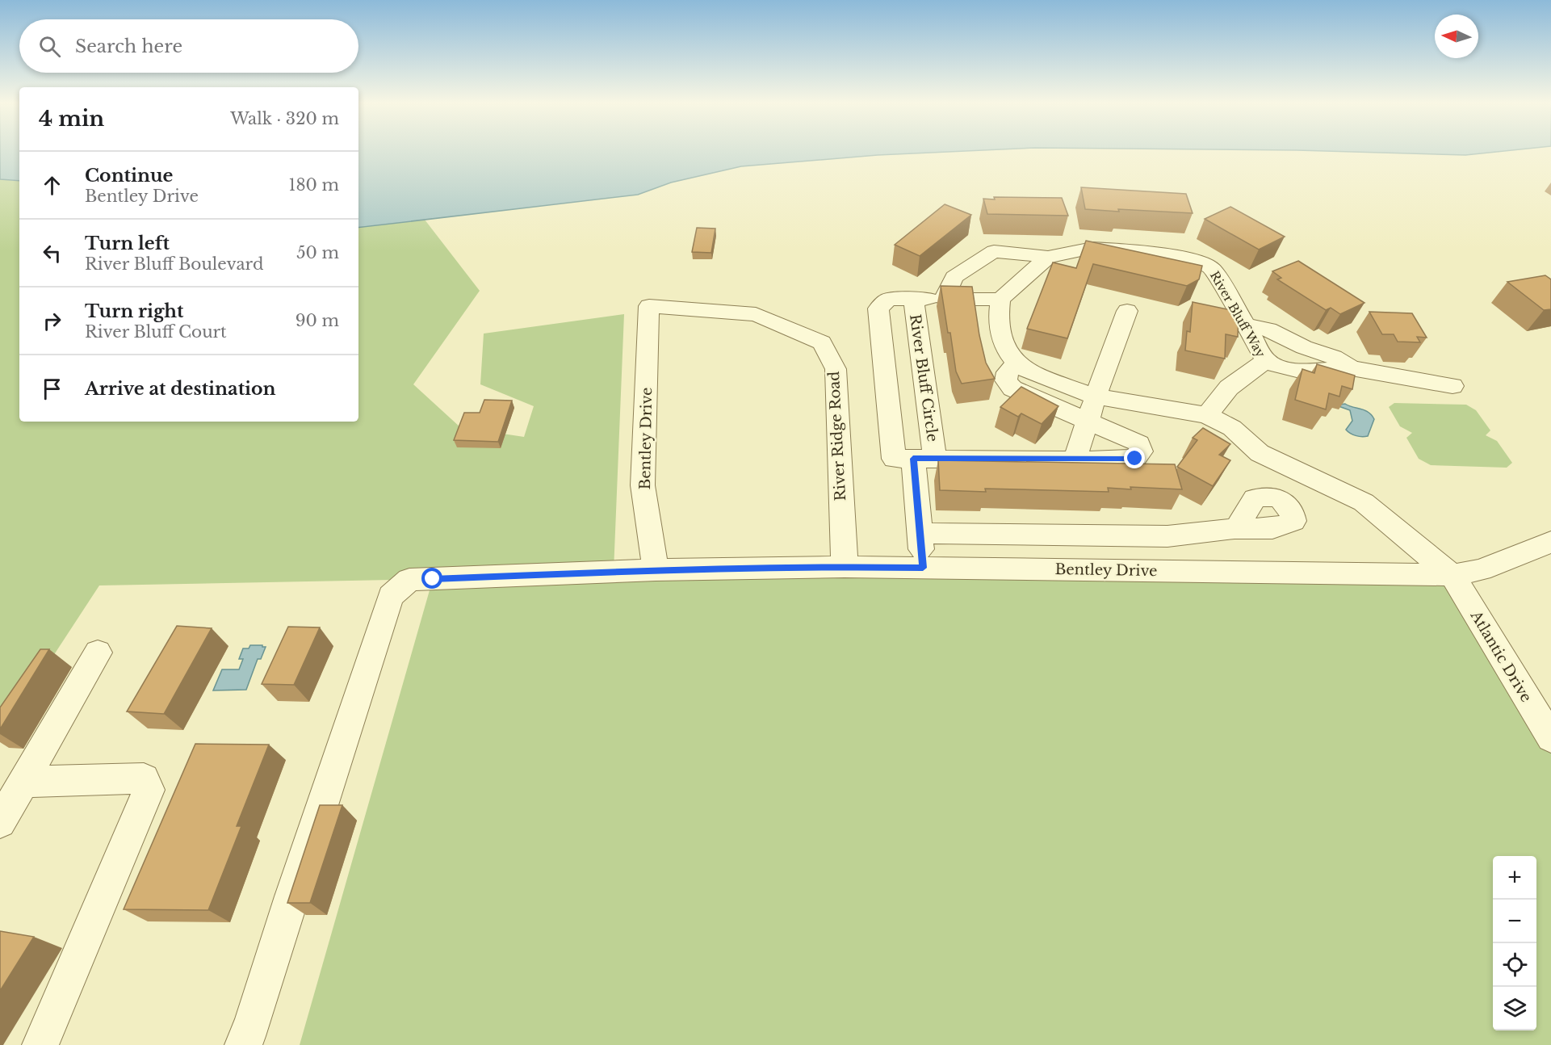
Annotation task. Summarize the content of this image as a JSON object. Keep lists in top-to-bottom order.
{
  "streets": {
    "street": [
      "River Bluff Way",
      "River Bluff Circle",
      "River Ridge Road",
      "Bentley Drive",
      "Atlantic Drive"
    ]
  },
  "crossings": [
    ["River Bluff Way", "River Bluff Circle"],
    ["River Bluff Way", "Atlantic Drive"],
    ["River Ridge Road", "Bentley Drive"],
    ["Bentley Drive", "Atlantic Drive"]
  ],
  "north": "left",
  "page": {
    "search": "Search here",
    "heading": ["4 min", "Walk · 320 m"],
    "list": [
      ["Continue", "Bentley Drive", "180 m"],
      ["Turn left", "River Bluff Boulevard", "50 m"],
      ["Turn right", "River Bluff Court", "90 m"],
      "Arrive at destination"
    ],
    "map_buttons": ["+", "−"]
  }
}
